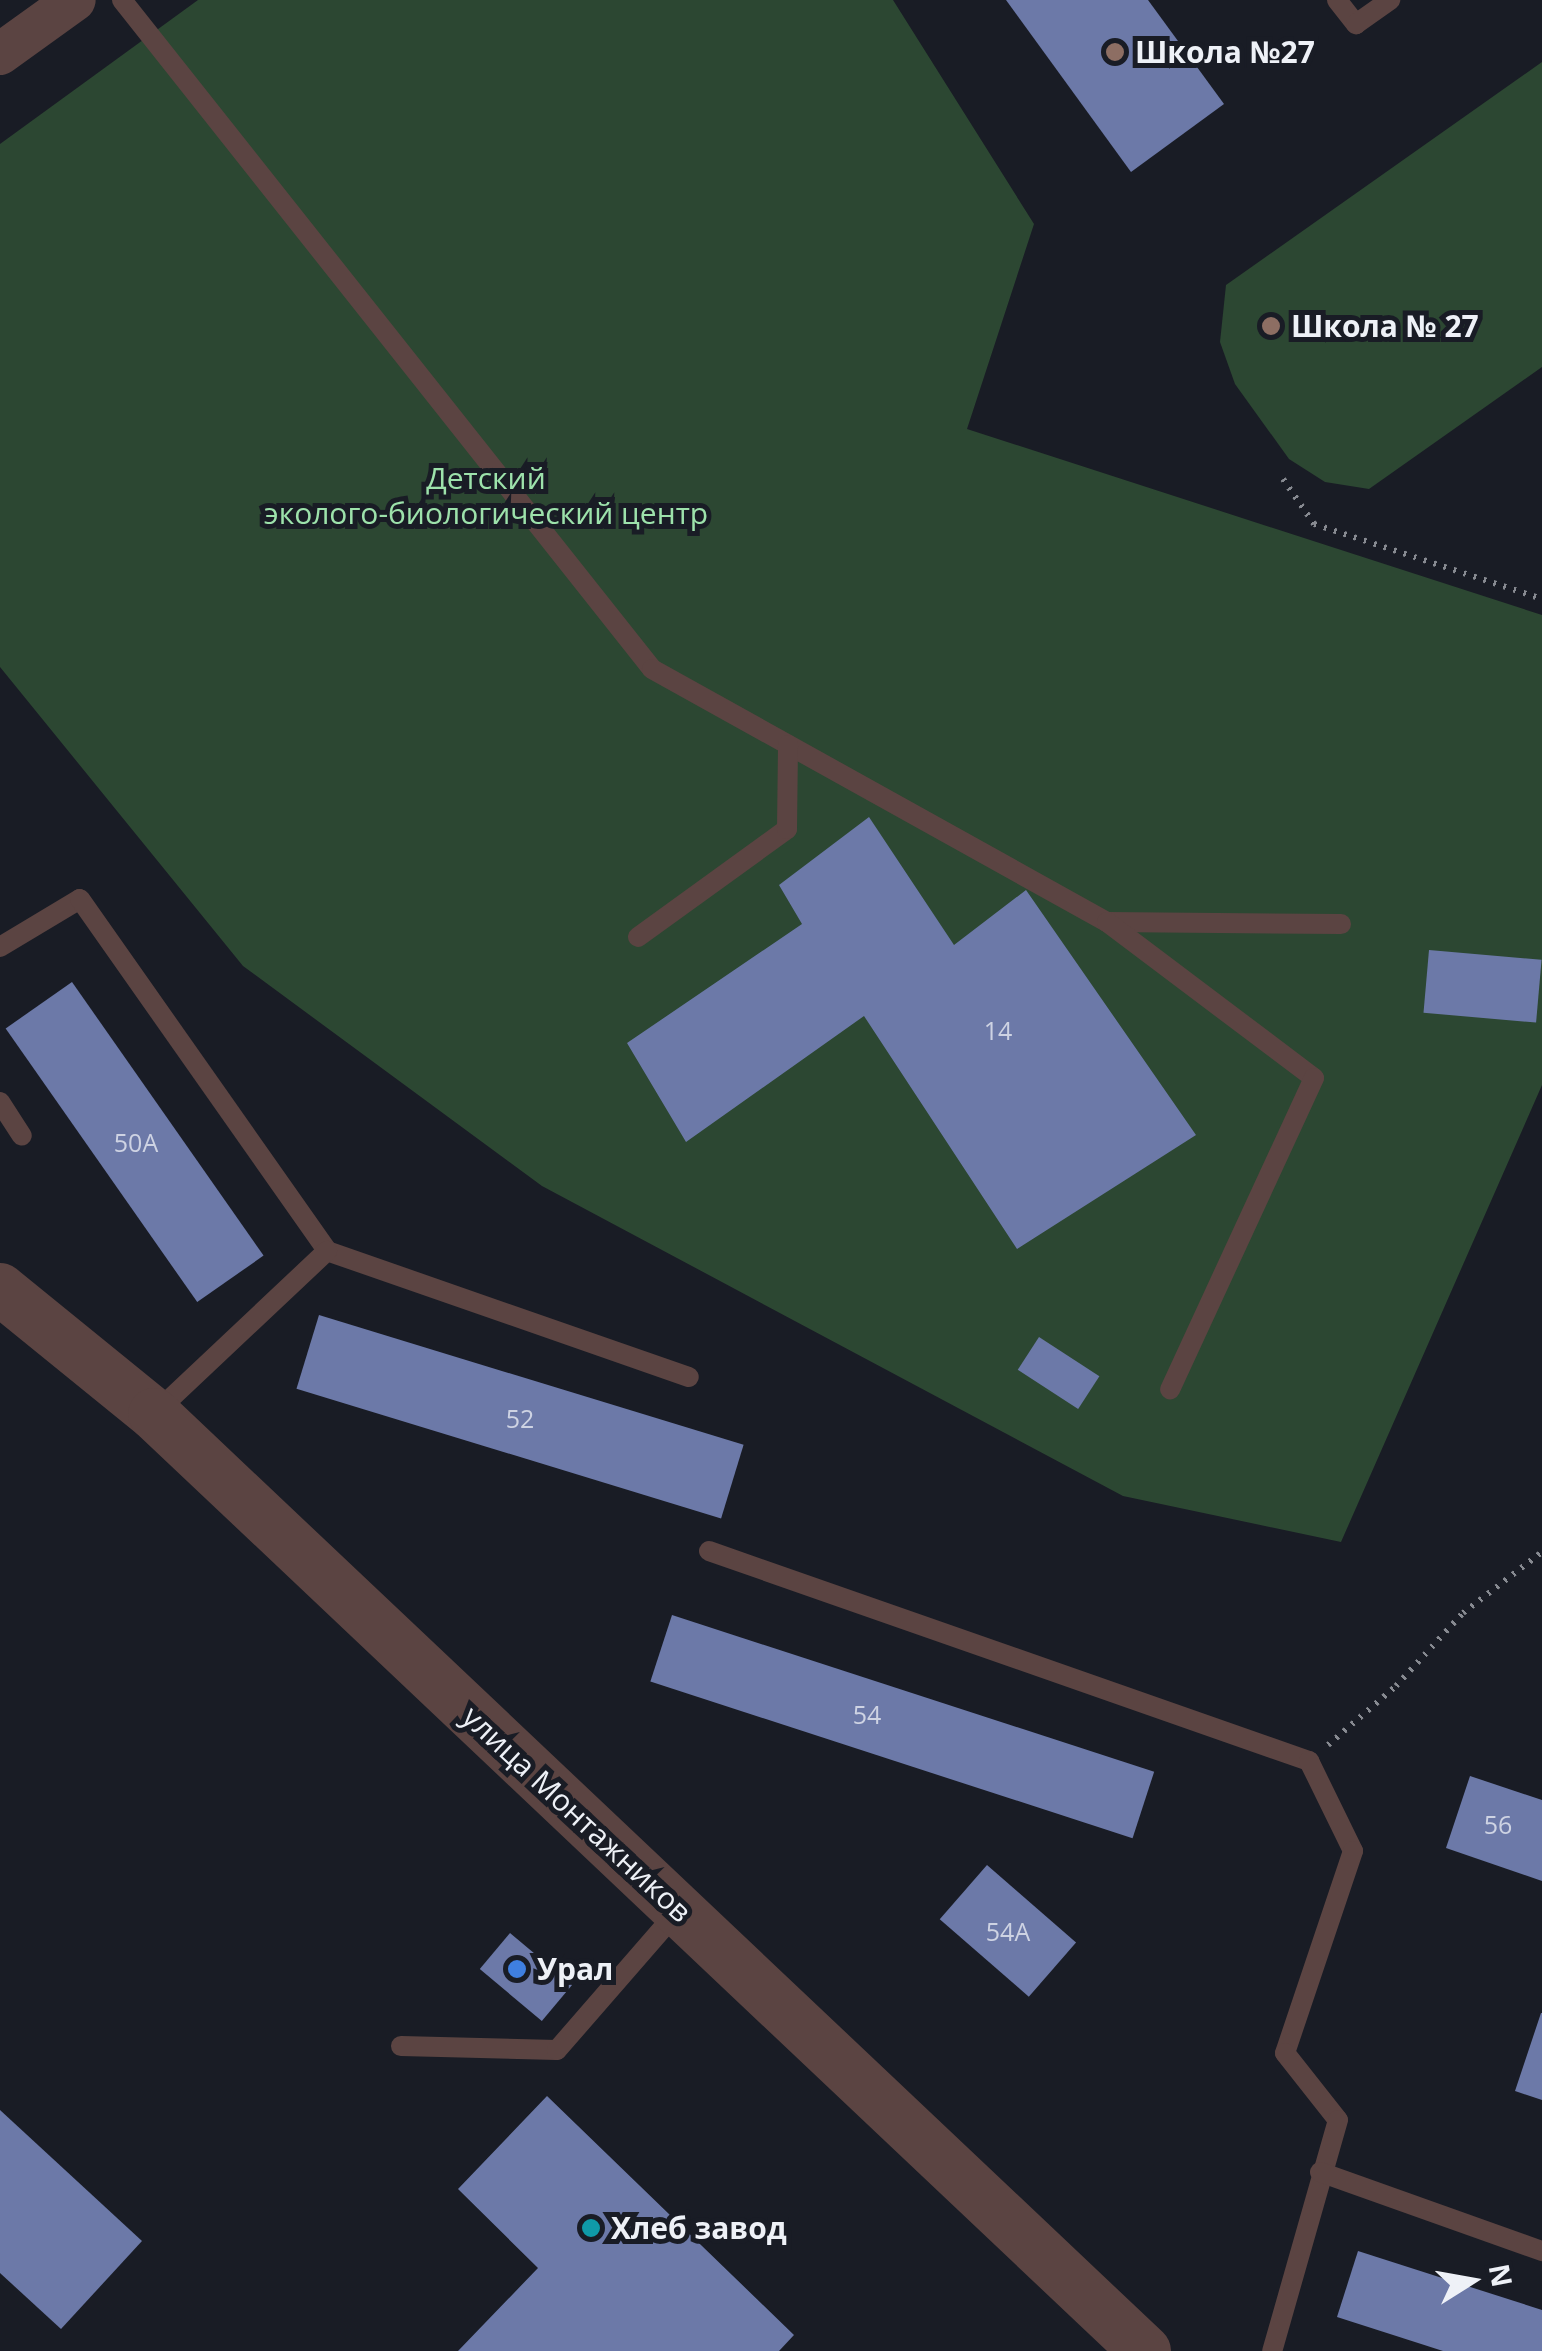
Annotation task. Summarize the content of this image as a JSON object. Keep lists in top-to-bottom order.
{
  "streets": {
    "street": ["улица Монтажников"]
  },
  "parks": ["Детский эколого-биологический центр"],
  "places": [
    "Школа №27",
    "Школа № 27",
    "Урал",
    "Хлеб завод"
  ],
  "house_numbers": [
    "14",
    "50А",
    "52",
    "54",
    "56",
    "54А"
  ],
  "north": "right"
}
